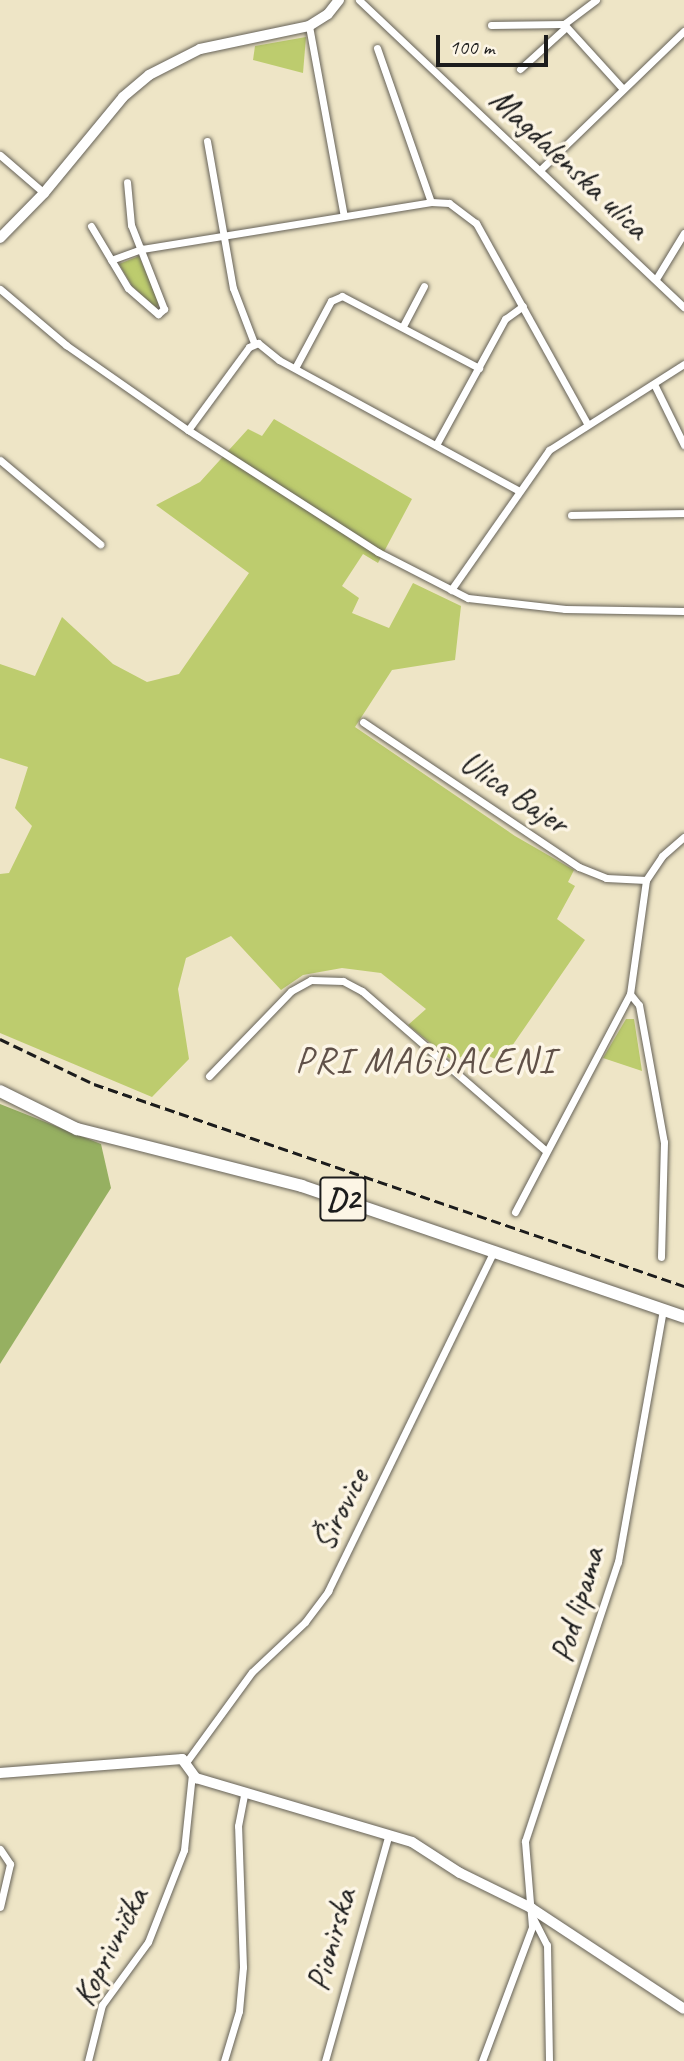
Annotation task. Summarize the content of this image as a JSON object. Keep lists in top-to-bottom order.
{
  "streets": {
    "main road": ["D2"],
    "street": [
      "Magdalenska ulica",
      "Ulica Bajer",
      "Širovice",
      "Pod lipama",
      "Pionirska",
      "Koprivnička"
    ]
  },
  "crossings": [
    ["D2", "Širovice"],
    ["D2", "Pod lipama"]
  ],
  "districts": ["PRI MAGDALENI"],
  "scale_bar": "100 m"
}
